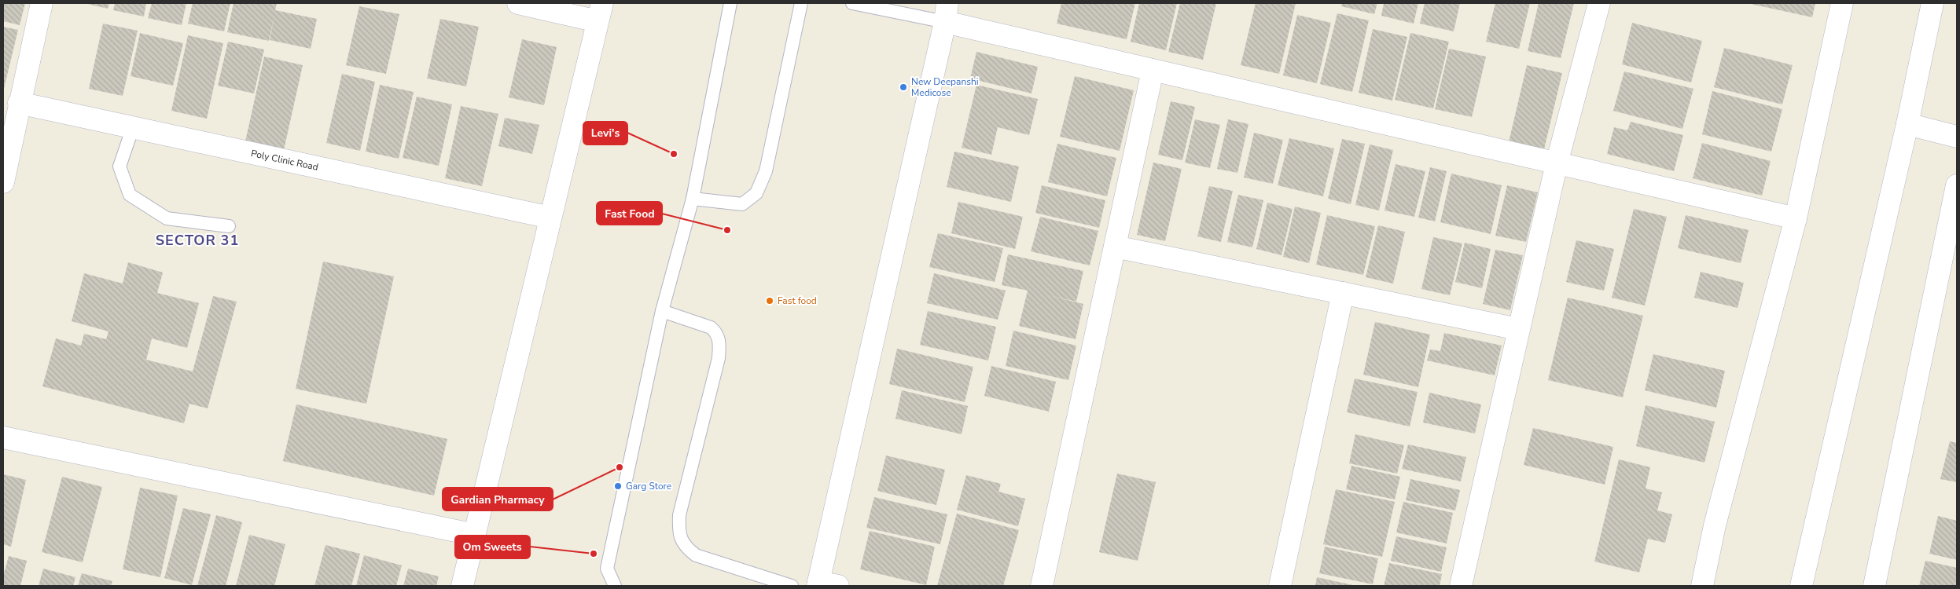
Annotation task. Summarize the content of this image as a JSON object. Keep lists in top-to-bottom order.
{
  "streets": {
    "street": ["Poly Clinic Road"]
  },
  "districts": ["SECTOR 31"],
  "places": [
    "New Deepanshi Medicose",
    "Levi's",
    "Fast Food",
    "Fast food",
    "Gardian Pharmacy",
    "Garg Store",
    "Om Sweets"
  ]
}
